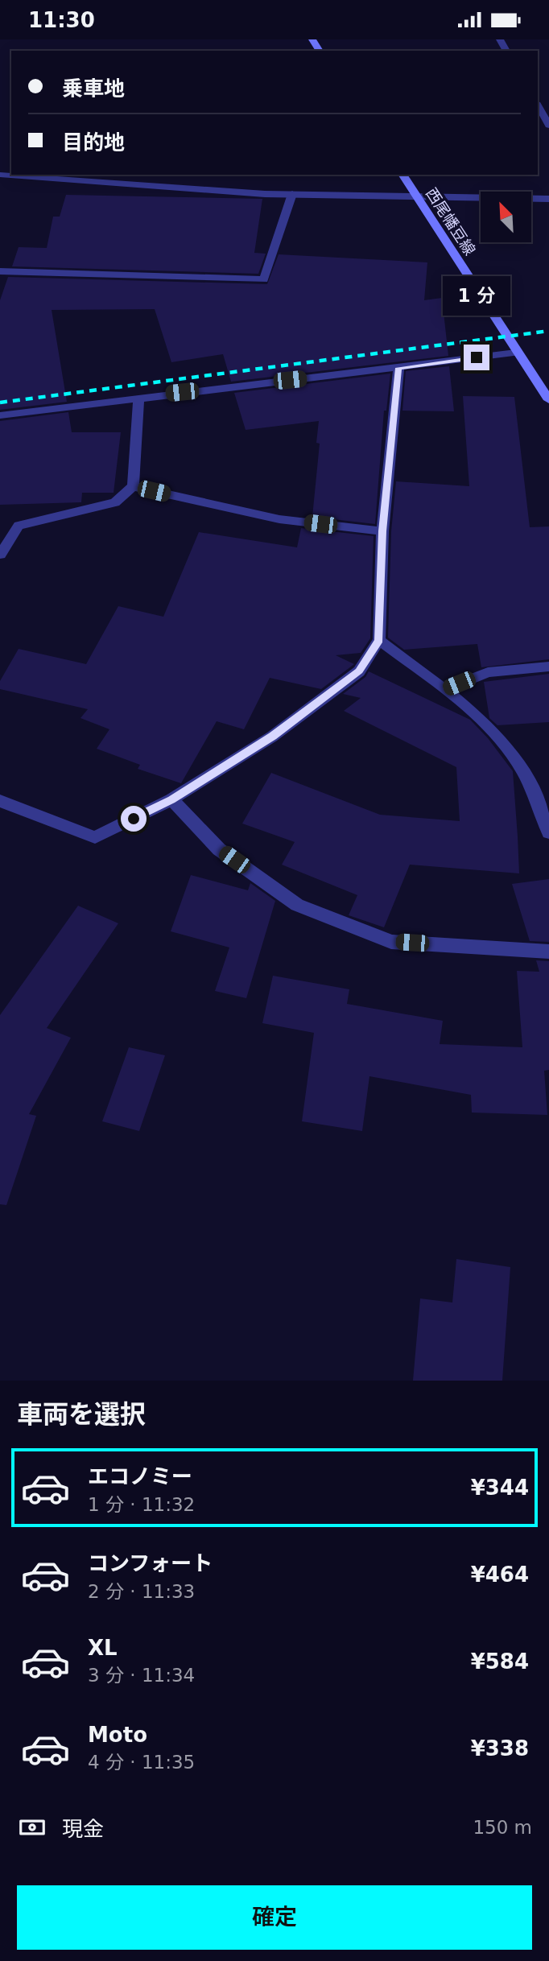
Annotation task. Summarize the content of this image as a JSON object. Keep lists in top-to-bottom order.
{
  "streets": {
    "main road": ["西尾幡豆線"]
  },
  "north": "top left",
  "page": {
    "status": "11:30",
    "banner": ["乗車地", "目的地"],
    "bubble": "1 分",
    "heading": "車両を選択",
    "list": [
      {
        "name": "エコノミー",
        "note": "1 分 · 11:32",
        "value": "¥344"
      },
      {
        "name": "コンフォート",
        "note": "2 分 · 11:33",
        "value": "¥464"
      },
      {
        "name": "XL",
        "note": "3 分 · 11:34",
        "value": "¥584"
      },
      {
        "name": "Moto",
        "note": "4 分 · 11:35",
        "value": "¥338"
      }
    ],
    "pay": ["現金", "150 m"],
    "buttons": "確定"
  }
}
